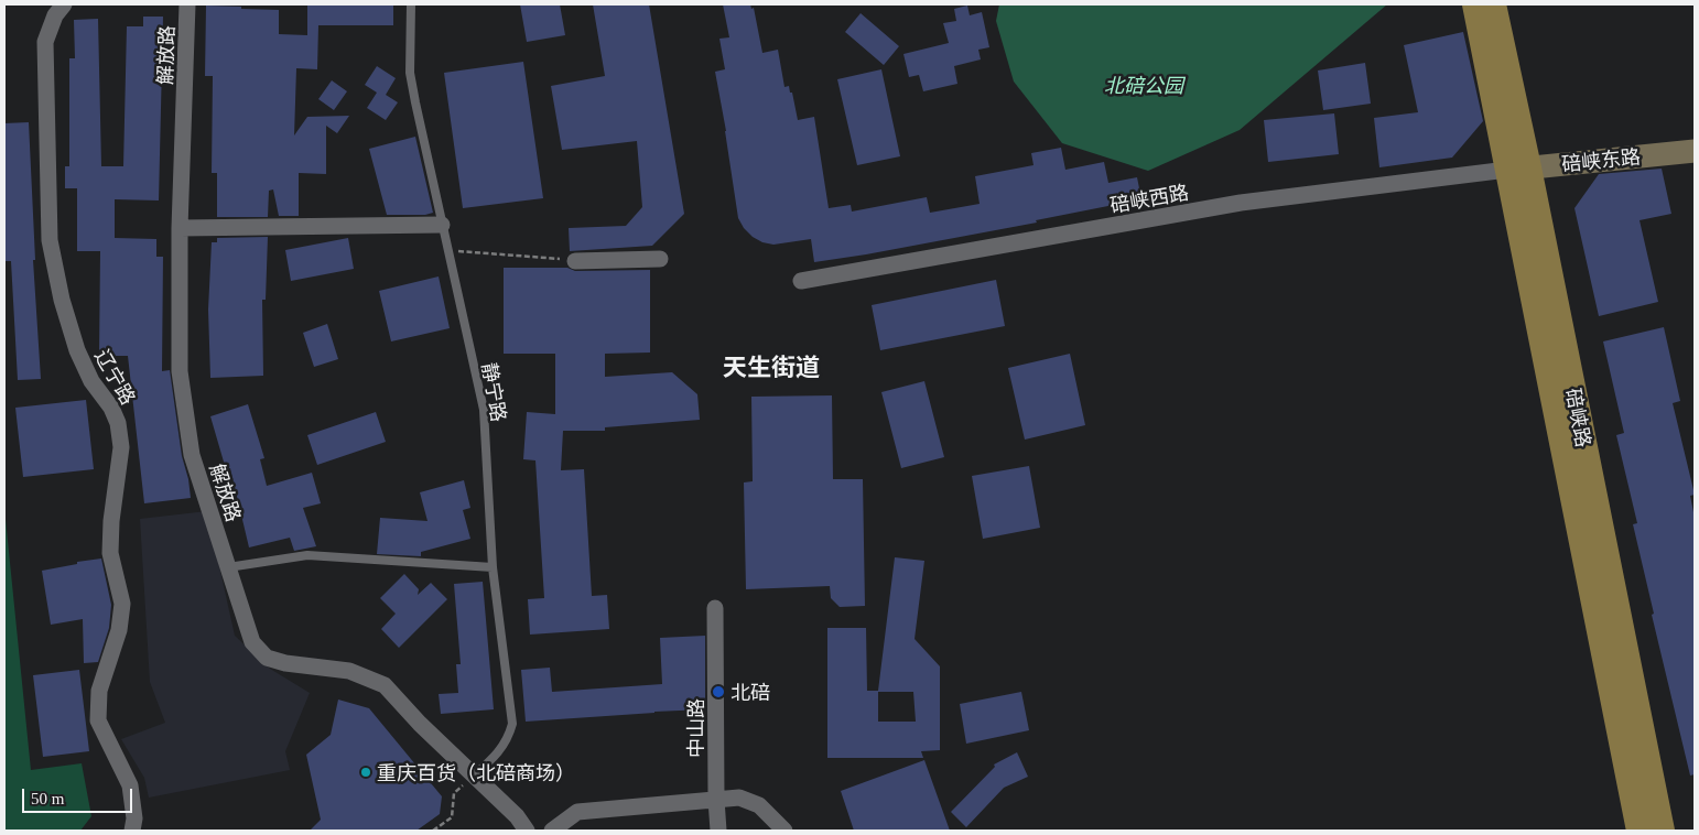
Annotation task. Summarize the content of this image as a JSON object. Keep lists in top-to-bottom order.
{
  "streets": {
    "main road": ["碚峡路"],
    "street": [
      "解放路",
      "碚峡东路",
      "碚峡西路",
      "辽宁路",
      "中山路"
    ],
    "lane": ["静宁路"]
  },
  "crossings": [
    ["解放路", "静宁路"],
    ["碚峡东路", "碚峡西路"],
    ["碚峡东路", "碚峡路"],
    ["碚峡西路", "碚峡路"]
  ],
  "districts": ["天生街道"],
  "parks": ["北碚公园"],
  "places": ["北碚", "重庆百货（北碚商场）"],
  "scale_bar": "50 m"
}
